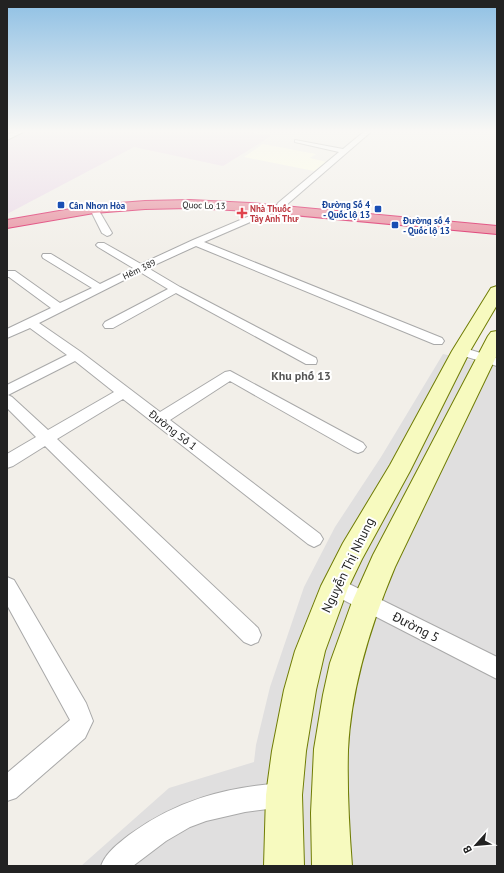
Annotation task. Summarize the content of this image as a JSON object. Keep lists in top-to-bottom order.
{
  "streets": {
    "highway": ["Quoc Lo 13"],
    "street": [
      "Hẻm 389",
      "Đường Số 1",
      "Nguyễn Thị Nhung",
      "Đường 5"
    ]
  },
  "crossings": [
    ["Quoc Lo 13", "Hẻm 389"],
    ["Hẻm 389", "Đường Số 1"],
    ["Nguyễn Thị Nhung", "Đường 5"]
  ],
  "districts": ["Khu phố 13"],
  "places": {
    "transit": ["Cân Nhơn Hòa", "Đường Số 4 - Quốc lộ 13", "Đường số 4 - Quốc lộ 13"],
    "health": ["Nhà Thuốc Tây Anh Thư"]
  },
  "north": "bottom left"
}
